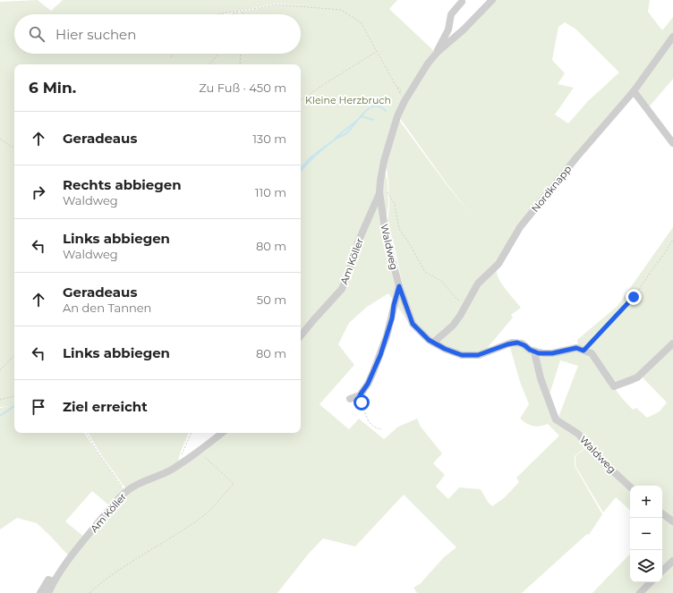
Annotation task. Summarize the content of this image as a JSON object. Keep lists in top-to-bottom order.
{
  "streets": {
    "street": ["Nordknapp", "Waldweg", "Am Köller"]
  },
  "crossings": [
    ["Nordknapp", "Waldweg"],
    ["Waldweg", "Am Köller"]
  ],
  "parks": ["Kleine Herzbruch"],
  "page": {
    "search": "Hier suchen",
    "heading": ["6 Min.", "Zu Fuß · 450 m"],
    "list": [
      ["Geradeaus", "130 m"],
      ["Rechts abbiegen", "Waldweg", "110 m"],
      ["Links abbiegen", "Waldweg", "80 m"],
      ["Geradeaus", "An den Tannen", "50 m"],
      ["Links abbiegen", "80 m"],
      "Ziel erreicht"
    ],
    "map_buttons": ["+", "−"]
  }
}
